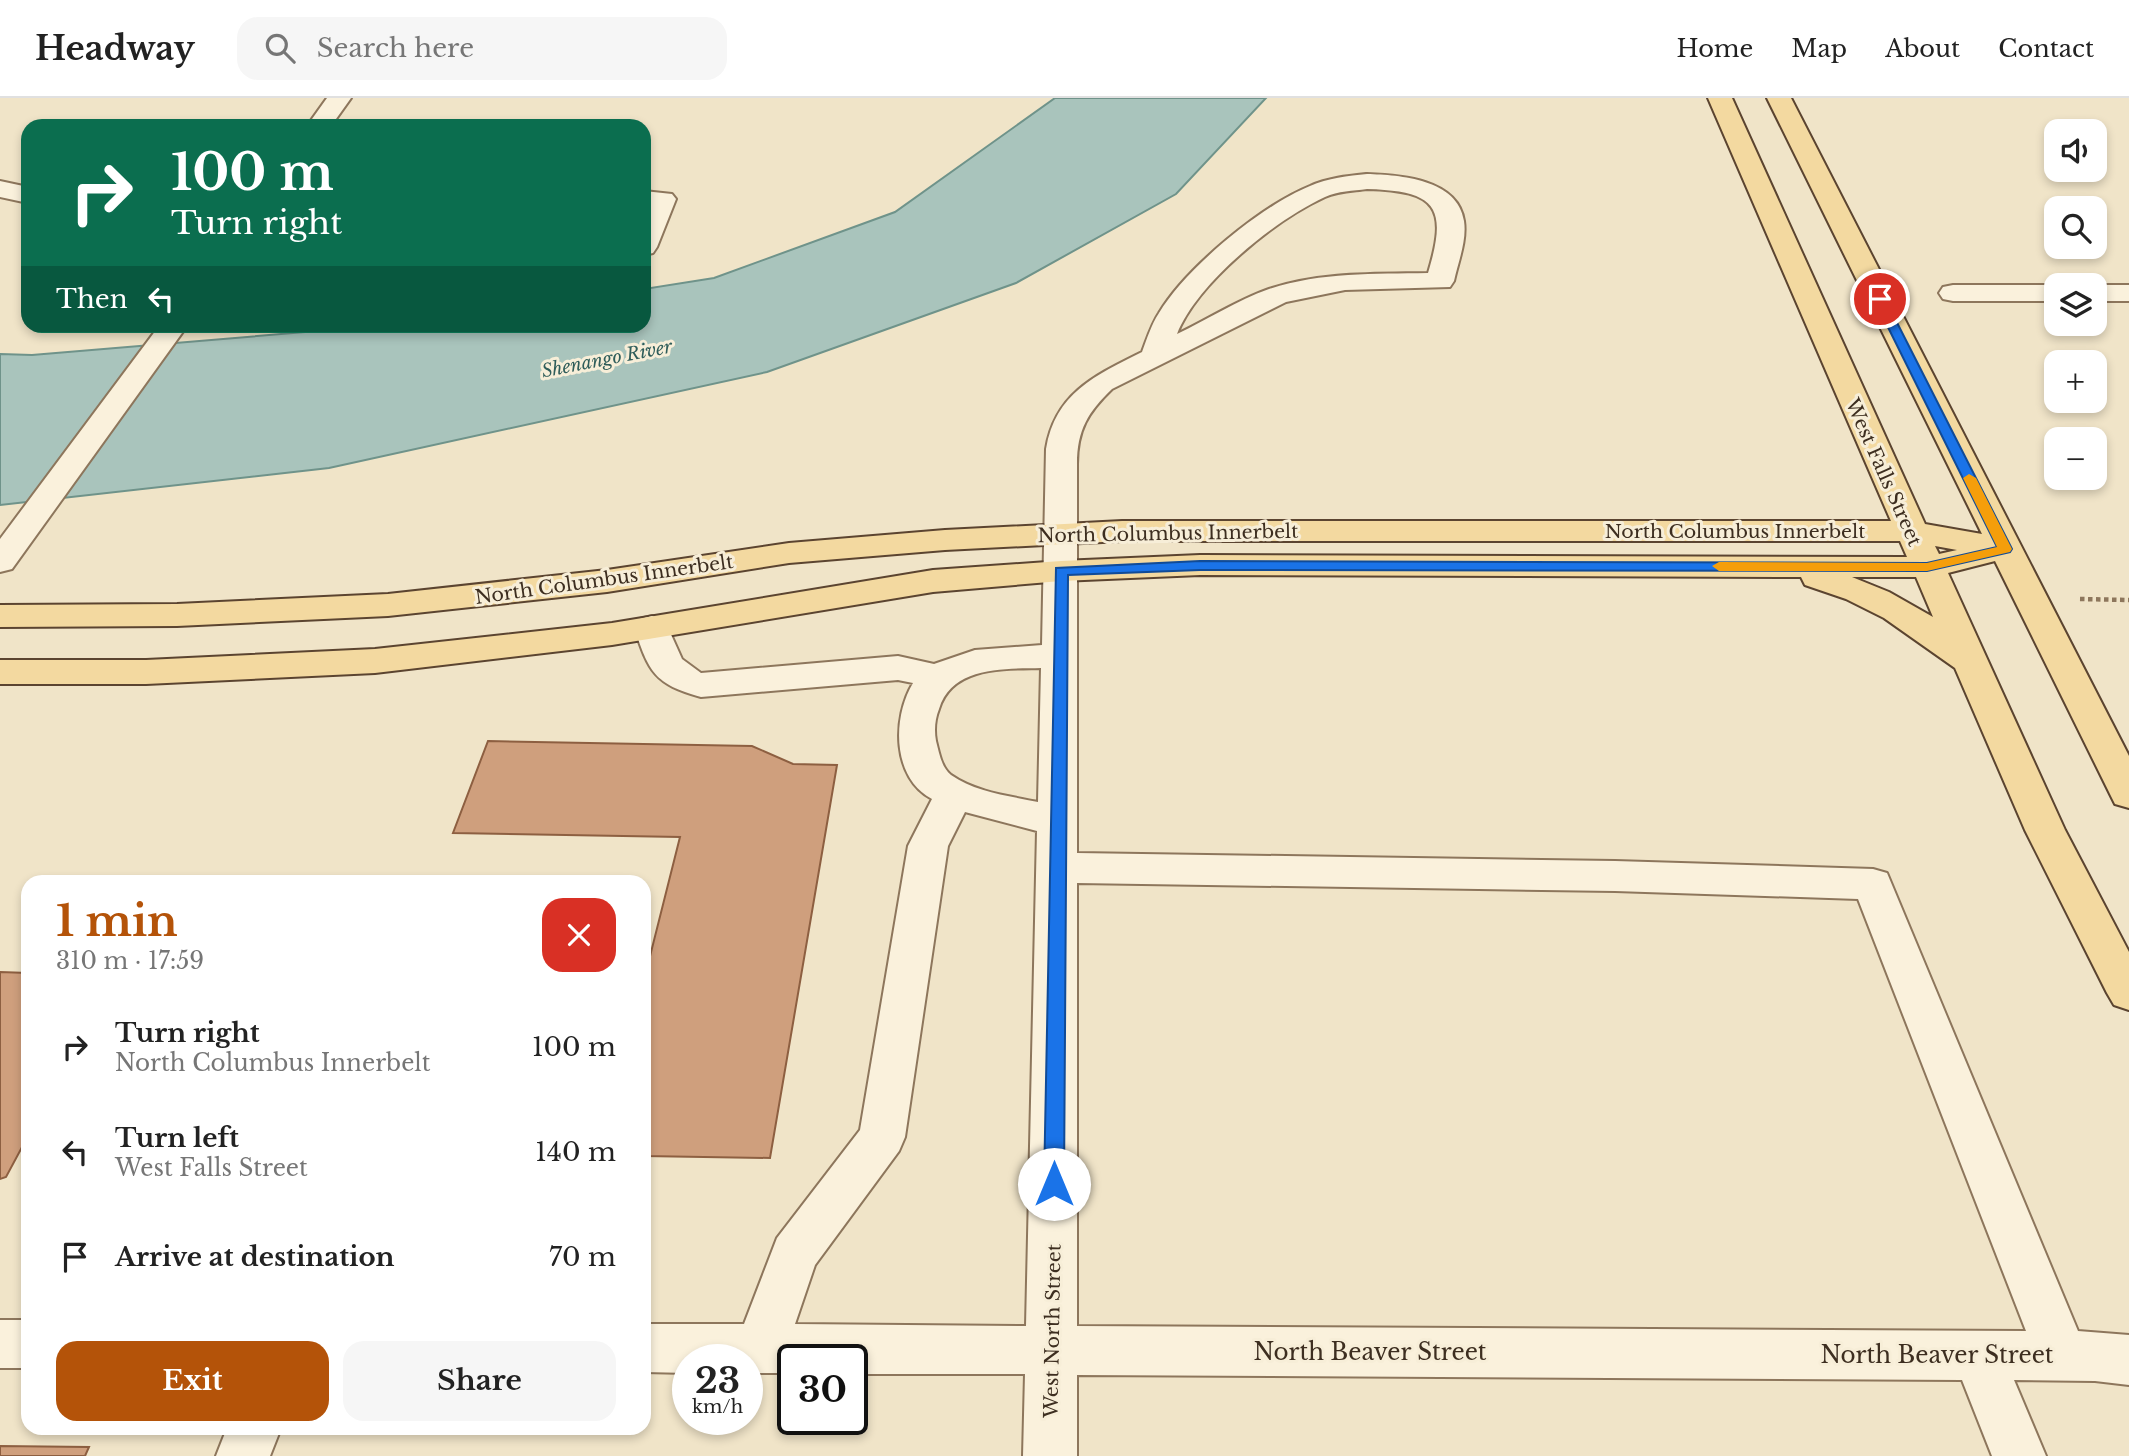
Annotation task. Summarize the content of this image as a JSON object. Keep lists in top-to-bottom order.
{
  "streets": {
    "main road": ["West Falls Street", "North Columbus Innerbelt"],
    "street": ["West North Street", "North Beaver Street"]
  },
  "crossings": [
    ["West Falls Street", "North Columbus Innerbelt"],
    ["North Columbus Innerbelt", "West North Street"],
    ["West North Street", "North Beaver Street"]
  ],
  "water": ["Shenango River"],
  "page": {
    "header": "Headway",
    "search": "Search here",
    "nav": [
      "Home",
      "Map",
      "About",
      "Contact"
    ],
    "map_buttons": ["+", "−"],
    "turn": ["100 m", "Turn right"],
    "then": "Then",
    "heading": ["1 min", "310 m · 17:59"],
    "list": [
      {
        "name": "Turn right",
        "note": "North Columbus Innerbelt",
        "value": "100 m"
      },
      {
        "name": "Turn left",
        "note": "West Falls Street",
        "value": "140 m"
      },
      {
        "name": "Arrive at destination",
        "value": "70 m"
      }
    ],
    "buttons": ["Exit", "Share"],
    "speed": "23 km/h",
    "limit": "30"
  }
}
